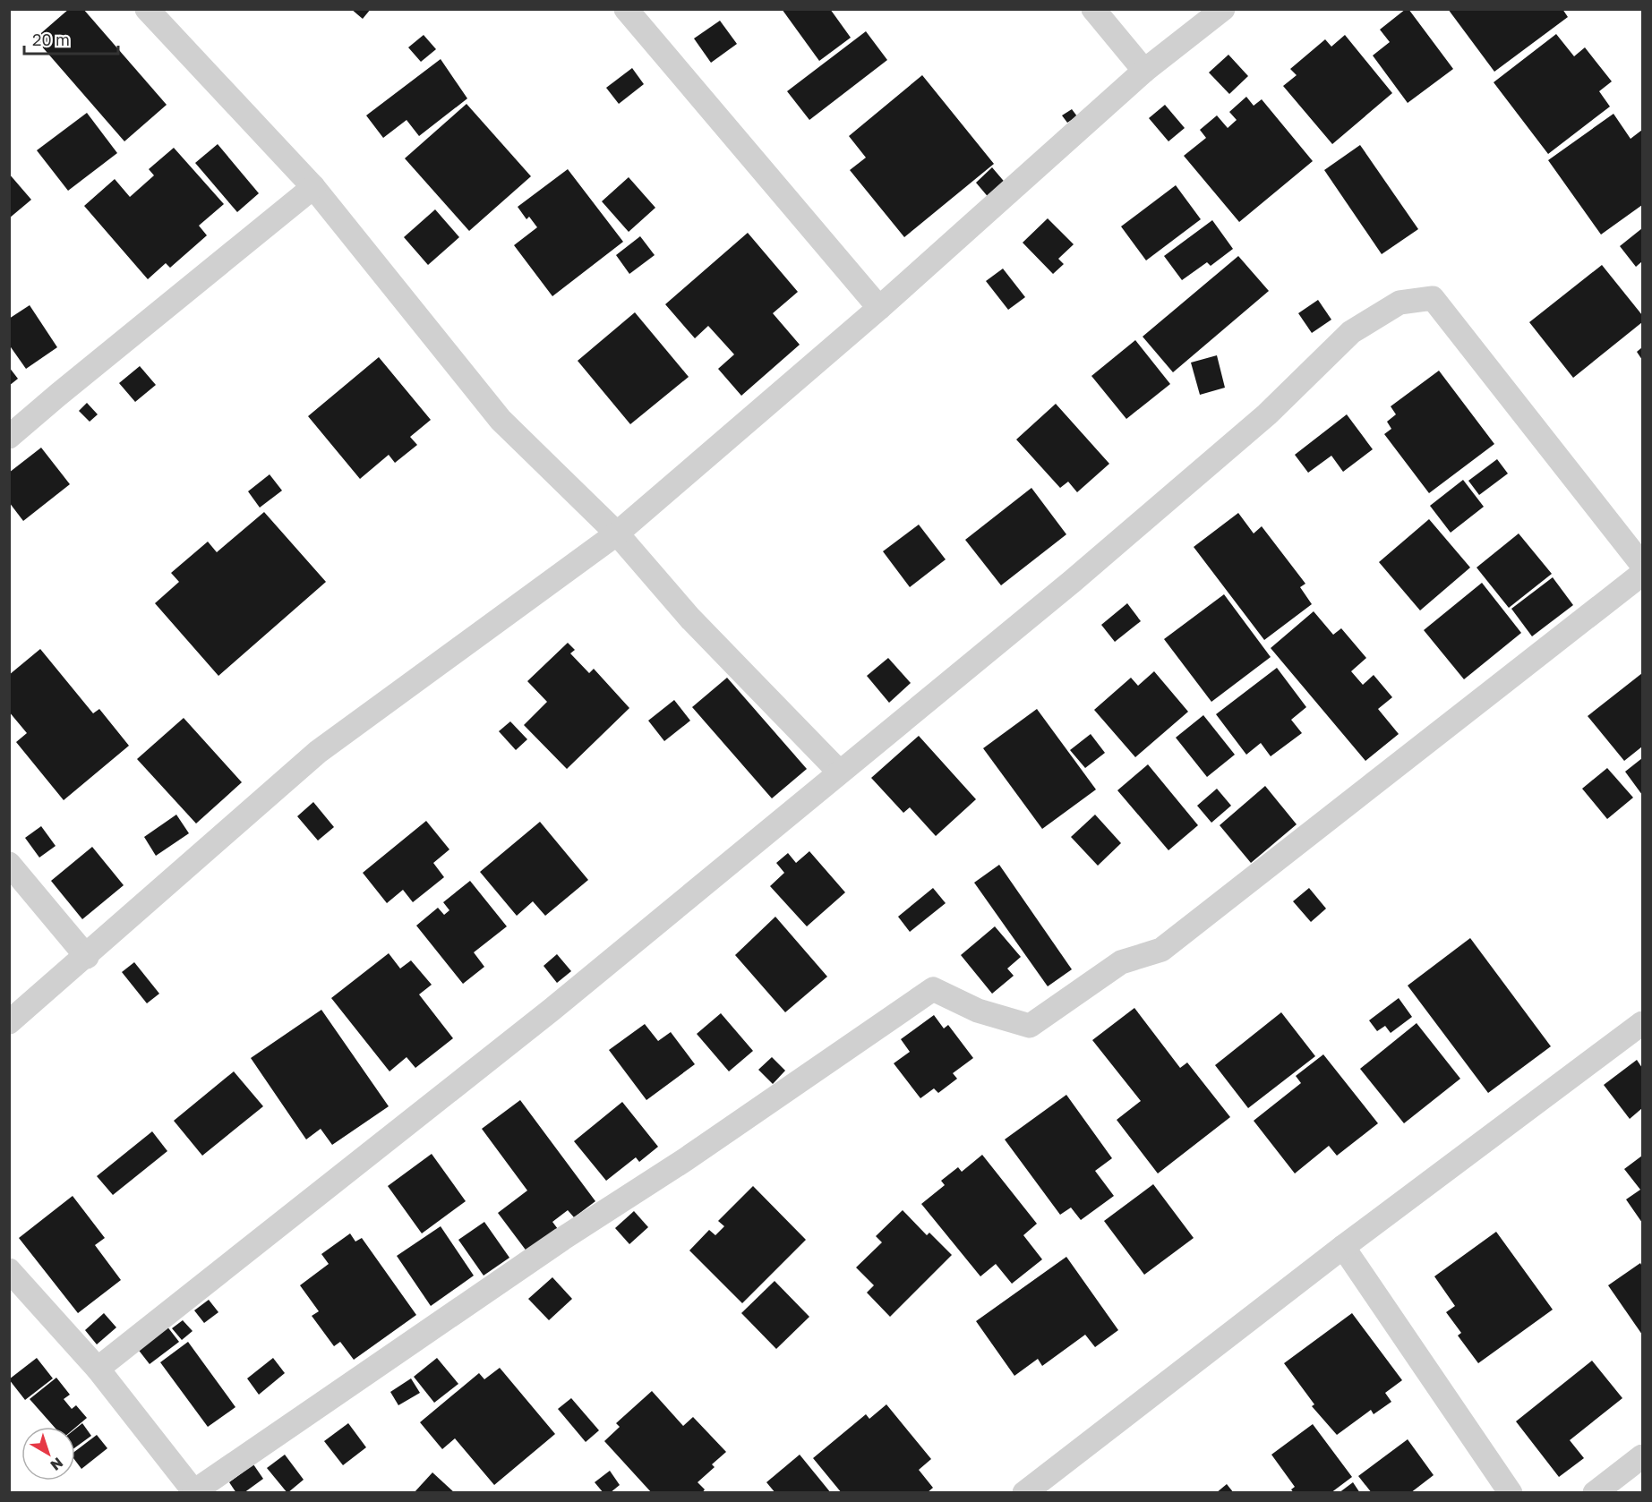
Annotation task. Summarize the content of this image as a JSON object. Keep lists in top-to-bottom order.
{
  "scale_bar": "20 m",
  "north": "bottom right"
}
